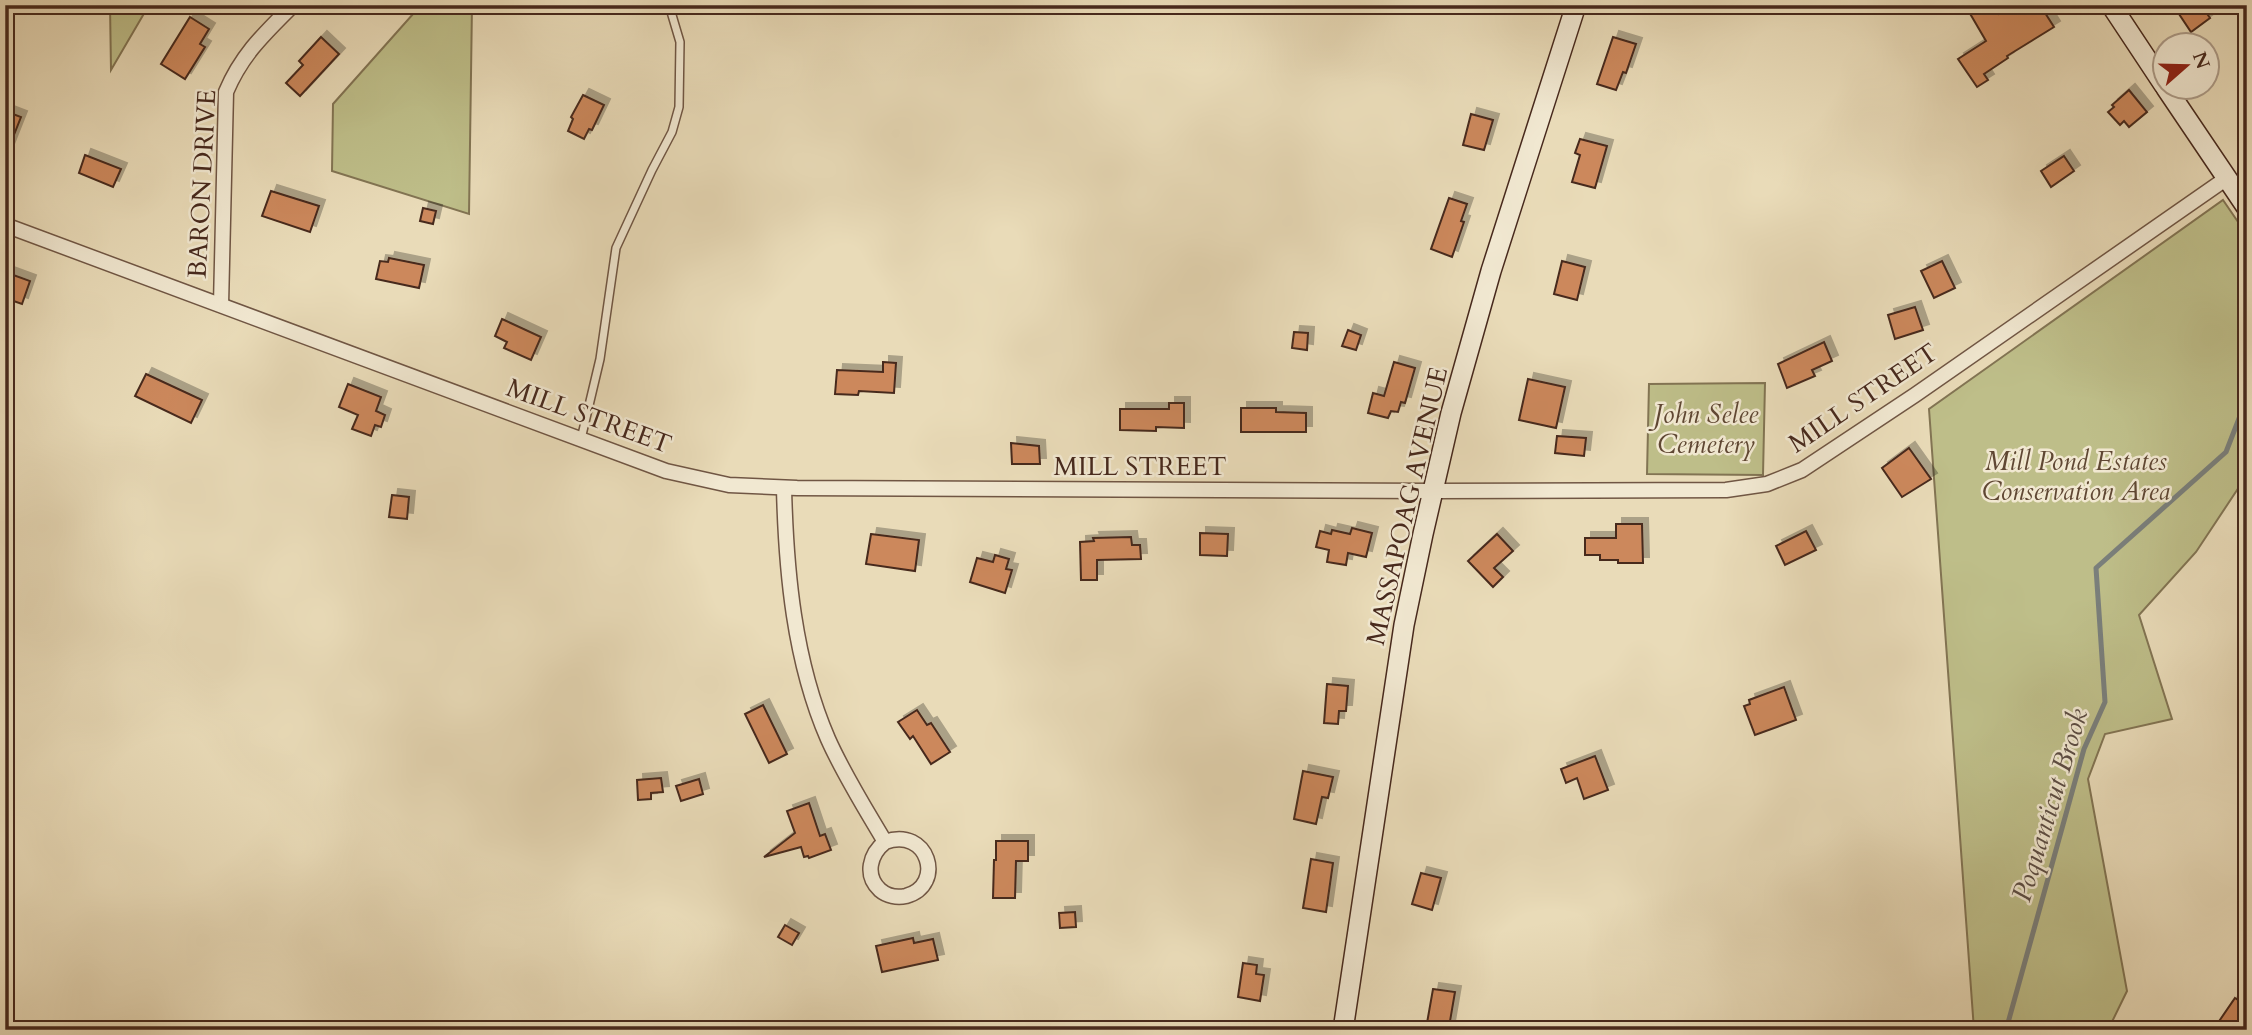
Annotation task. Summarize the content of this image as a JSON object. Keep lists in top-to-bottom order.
{
  "streets": {
    "main road": ["MASSAPOAG AVENUE"],
    "street": ["BARON DRIVE", "MILL STREET"]
  },
  "crossings": [
    ["BARON DRIVE", "MILL STREET"],
    ["MILL STREET", "MASSAPOAG AVENUE"]
  ],
  "water": ["Poquanticut Brook"],
  "parks": ["John Selee Cemetery", "Mill Pond Estates Conservation Area"],
  "north": "right"
}
